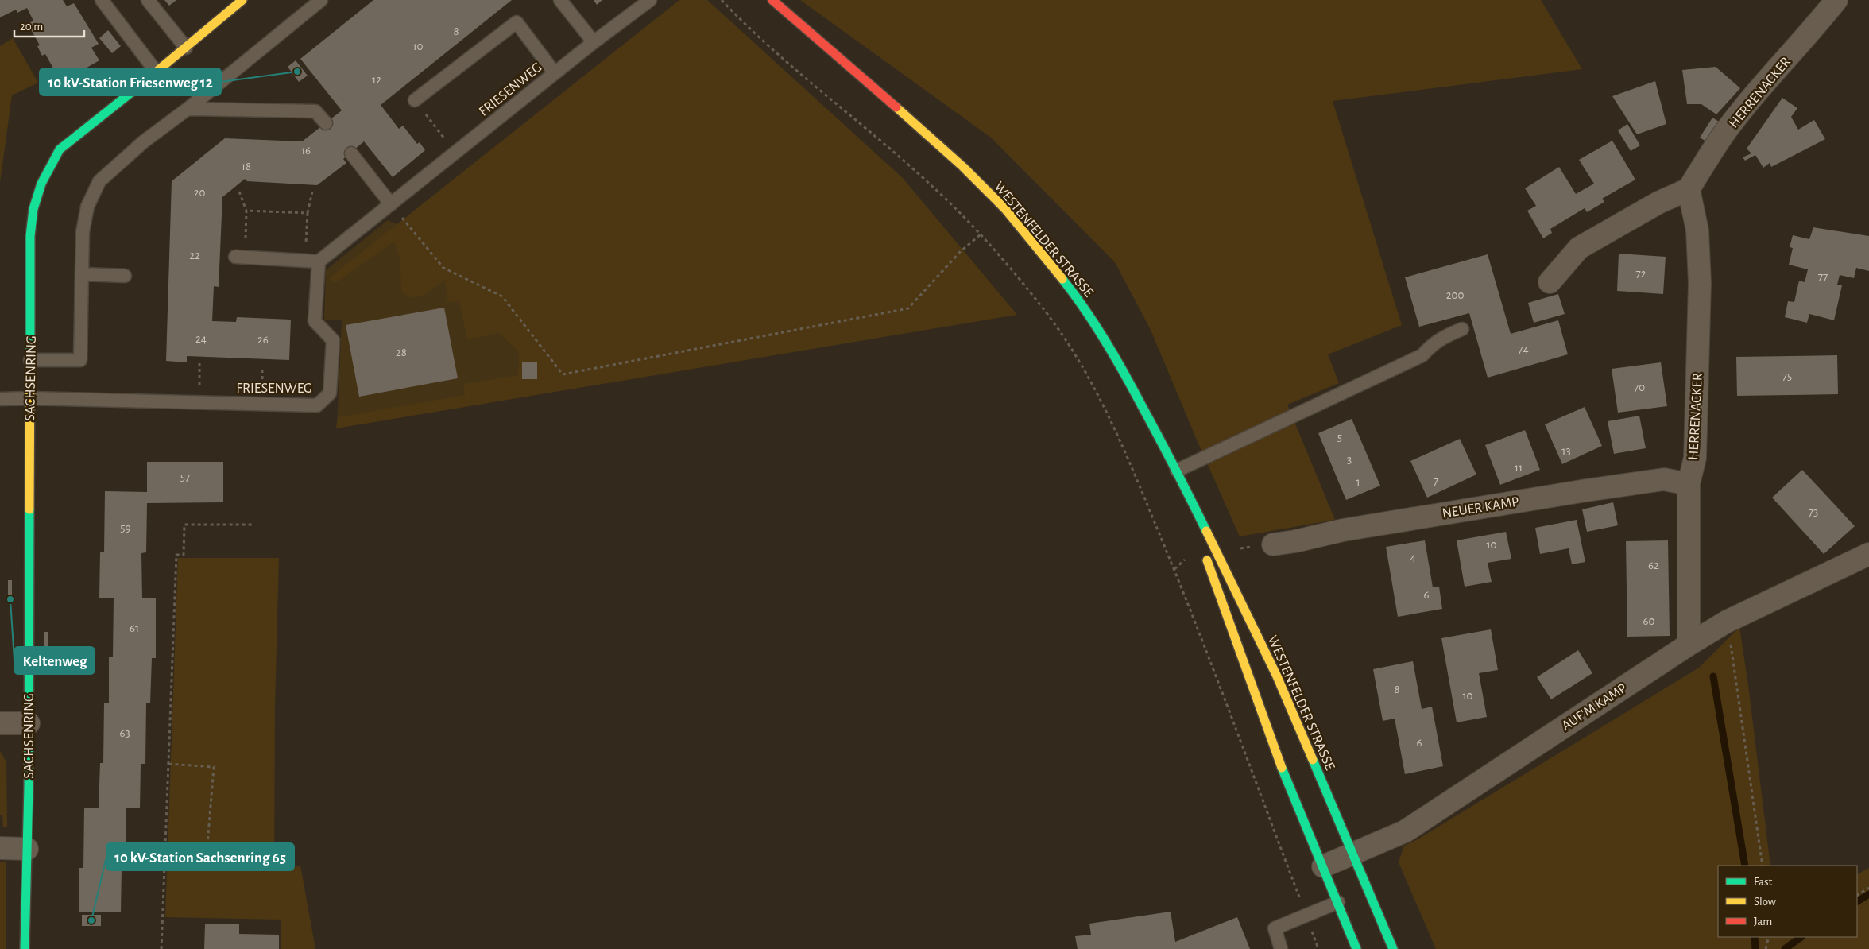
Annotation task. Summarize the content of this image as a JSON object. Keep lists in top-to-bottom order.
{
  "streets": {
    "street": [
      "HERRENACKER",
      "WESTENFELDER STRASSE",
      "SACHSENRING",
      "NEUER KAMP",
      "AUF'M KAMP"
    ],
    "lane": ["FRIESENWEG"]
  },
  "crossings": [
    ["FRIESENWEG", "SACHSENRING"],
    ["HERRENACKER", "NEUER KAMP"],
    ["HERRENACKER", "AUF'M KAMP"],
    ["WESTENFELDER STRASSE", "AUF'M KAMP"]
  ],
  "places": ["10 kV-Station Friesenweg 12", "Keltenweg", "10 kV-Station Sachsenring 65"],
  "house_numbers": [
    "8",
    "10",
    "12",
    "16",
    "18",
    "20",
    "22",
    "72",
    "77",
    "200",
    "24",
    "26",
    "74",
    "28",
    "75",
    "70",
    "5",
    "13",
    "3",
    "11",
    "57",
    "7",
    "1",
    "73",
    "59",
    "10",
    "4",
    "62",
    "6",
    "60",
    "61",
    "8",
    "10",
    "63",
    "6"
  ],
  "legend": ["Fast", "Slow", "Jam"],
  "scale_bar": "20 m"
}
